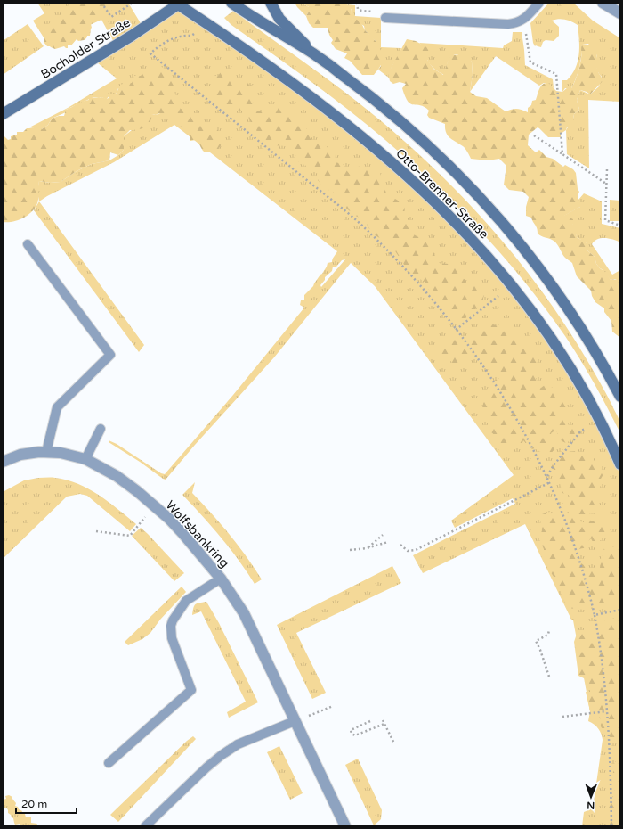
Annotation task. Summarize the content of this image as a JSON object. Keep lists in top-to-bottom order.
{
  "streets": {
    "street": ["Bocholder Straße", "Otto-Brenner-Straße", "Wolfsbankring"]
  },
  "crossings": [
    ["Bocholder Straße", "Otto-Brenner-Straße"]
  ],
  "scale_bar": "20 m",
  "north": "bottom"
}
